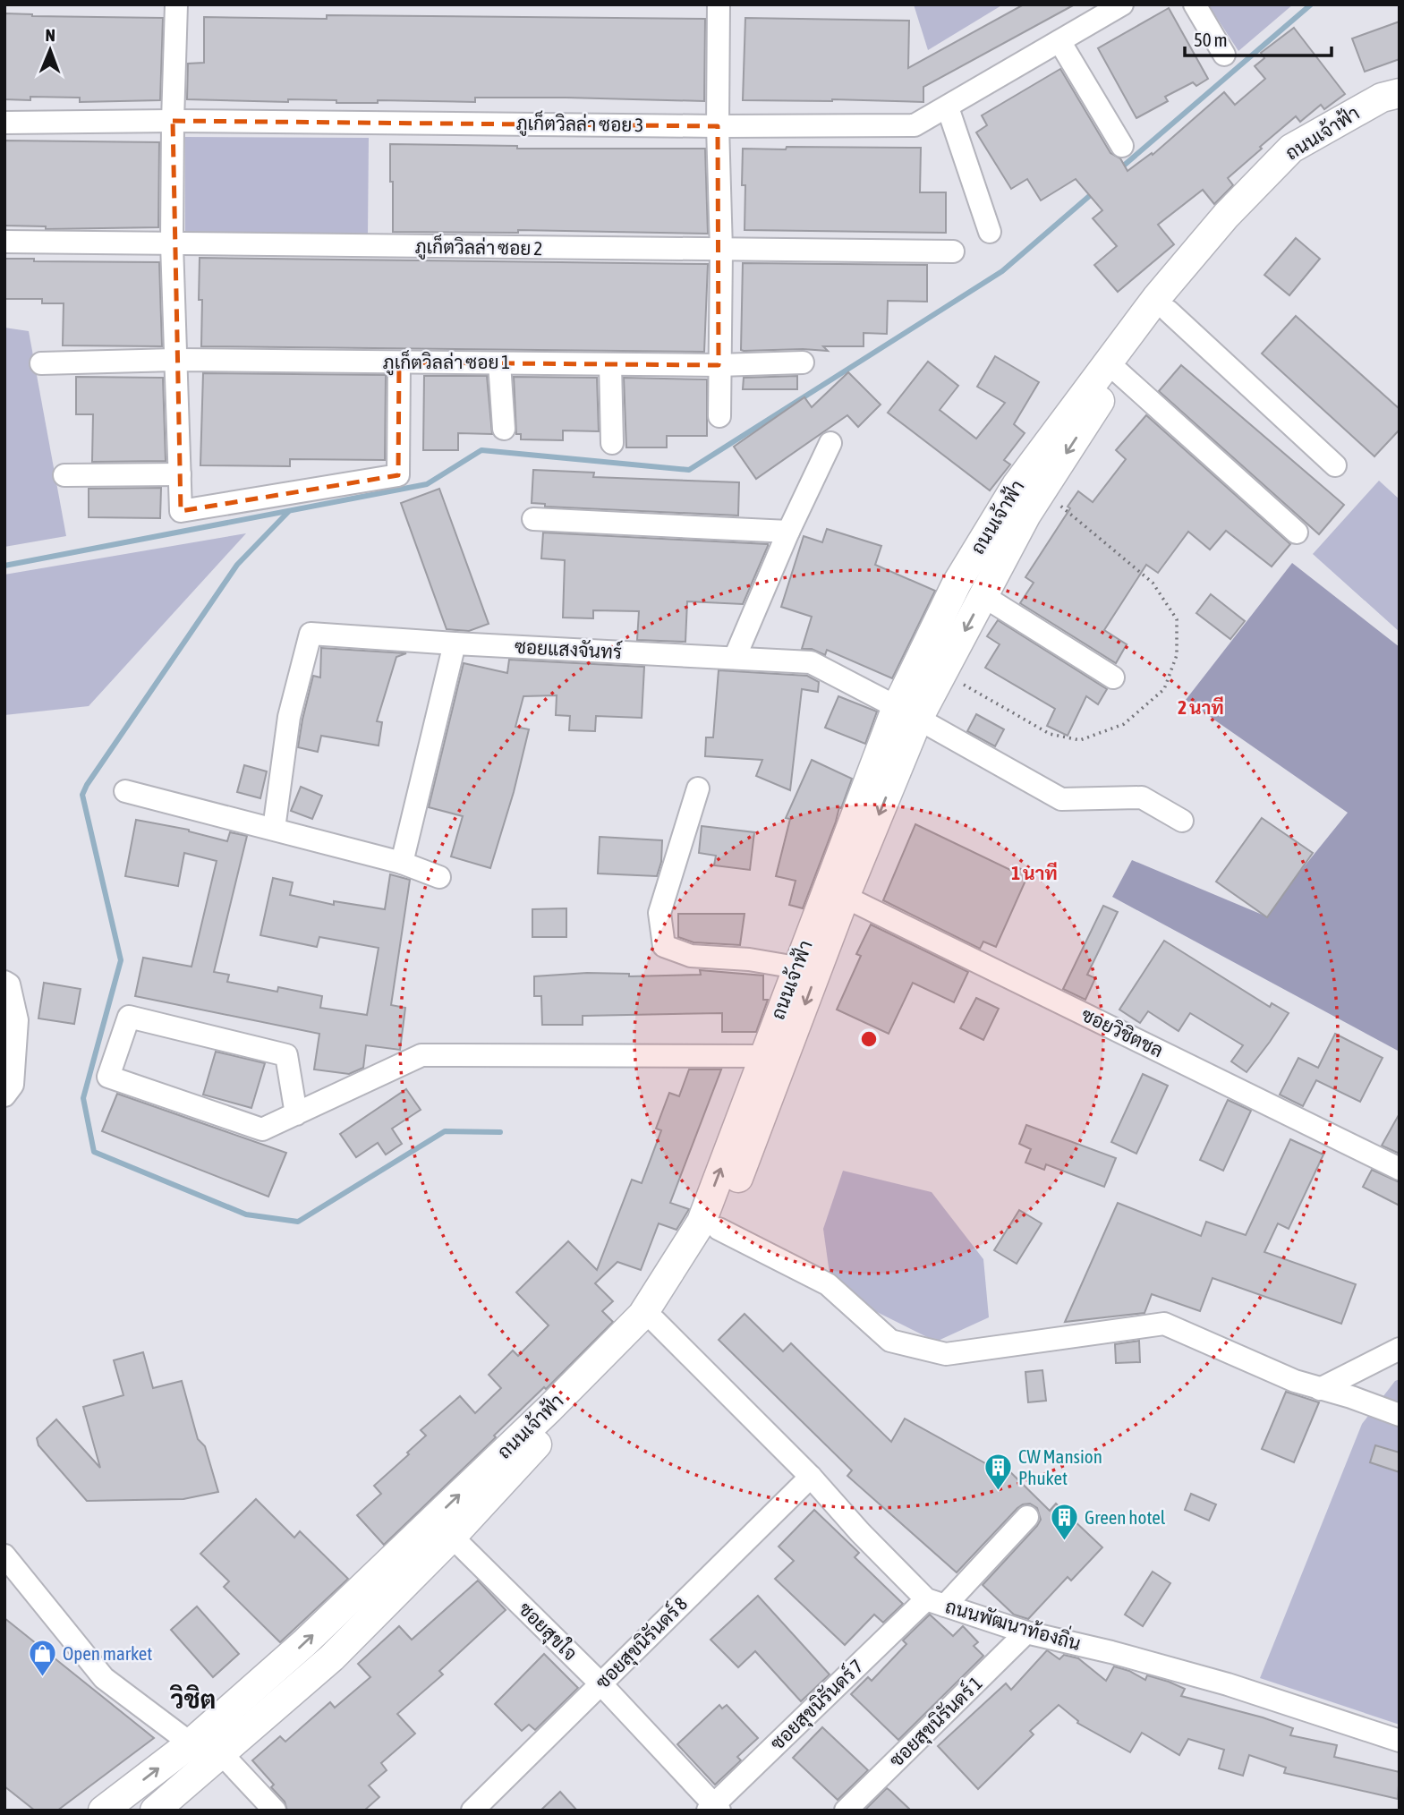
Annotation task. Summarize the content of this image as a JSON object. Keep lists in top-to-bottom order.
{
  "streets": {
    "main road": ["ถนนเจ้าฟ้า"],
    "street": [
      "ภูเก็ตวิลล่า ซอย 3",
      "ภูเก็ตวิลล่า ซอย 2",
      "ภูเก็ตวิลล่า ซอย 1",
      "ซอยแสงจันทร์",
      "ซอยวิชิตชล",
      "ถนนพัฒนาท้องถิ่น",
      "ซอยสุขใจ",
      "ซอยสุขนิรันดร์ 8",
      "ซอยสุขนิรันดร์ 7",
      "ซอยสุขนิรันดร์ 1"
    ]
  },
  "crossings": [
    ["ถนนเจ้าฟ้า", "ซอยแสงจันทร์"],
    ["ถนนเจ้าฟ้า", "ซอยวิชิตชล"],
    ["ถนนเจ้าฟ้า", "ถนนพัฒนาท้องถิ่น"],
    ["ถนนเจ้าฟ้า", "ซอยสุขใจ"],
    ["ถนนพัฒนาท้องถิ่น", "ซอยสุขนิรันดร์ 8"],
    ["ถนนพัฒนาท้องถิ่น", "ซอยสุขนิรันดร์ 7"],
    ["ถนนพัฒนาท้องถิ่น", "ซอยสุขนิรันดร์ 1"],
    ["ซอยสุขใจ", "ซอยสุขนิรันดร์ 8"],
    ["ซอยสุขใจ", "ซอยสุขนิรันดร์ 7"]
  ],
  "districts": ["วิชิต"],
  "places": {
    "building": ["CW Mansion Phuket", "Green hotel"],
    "shop": ["Open market"]
  },
  "scale_bar": "50 m",
  "north": "top",
  "rings": ["2 นาที", "1 นาที"]
}
